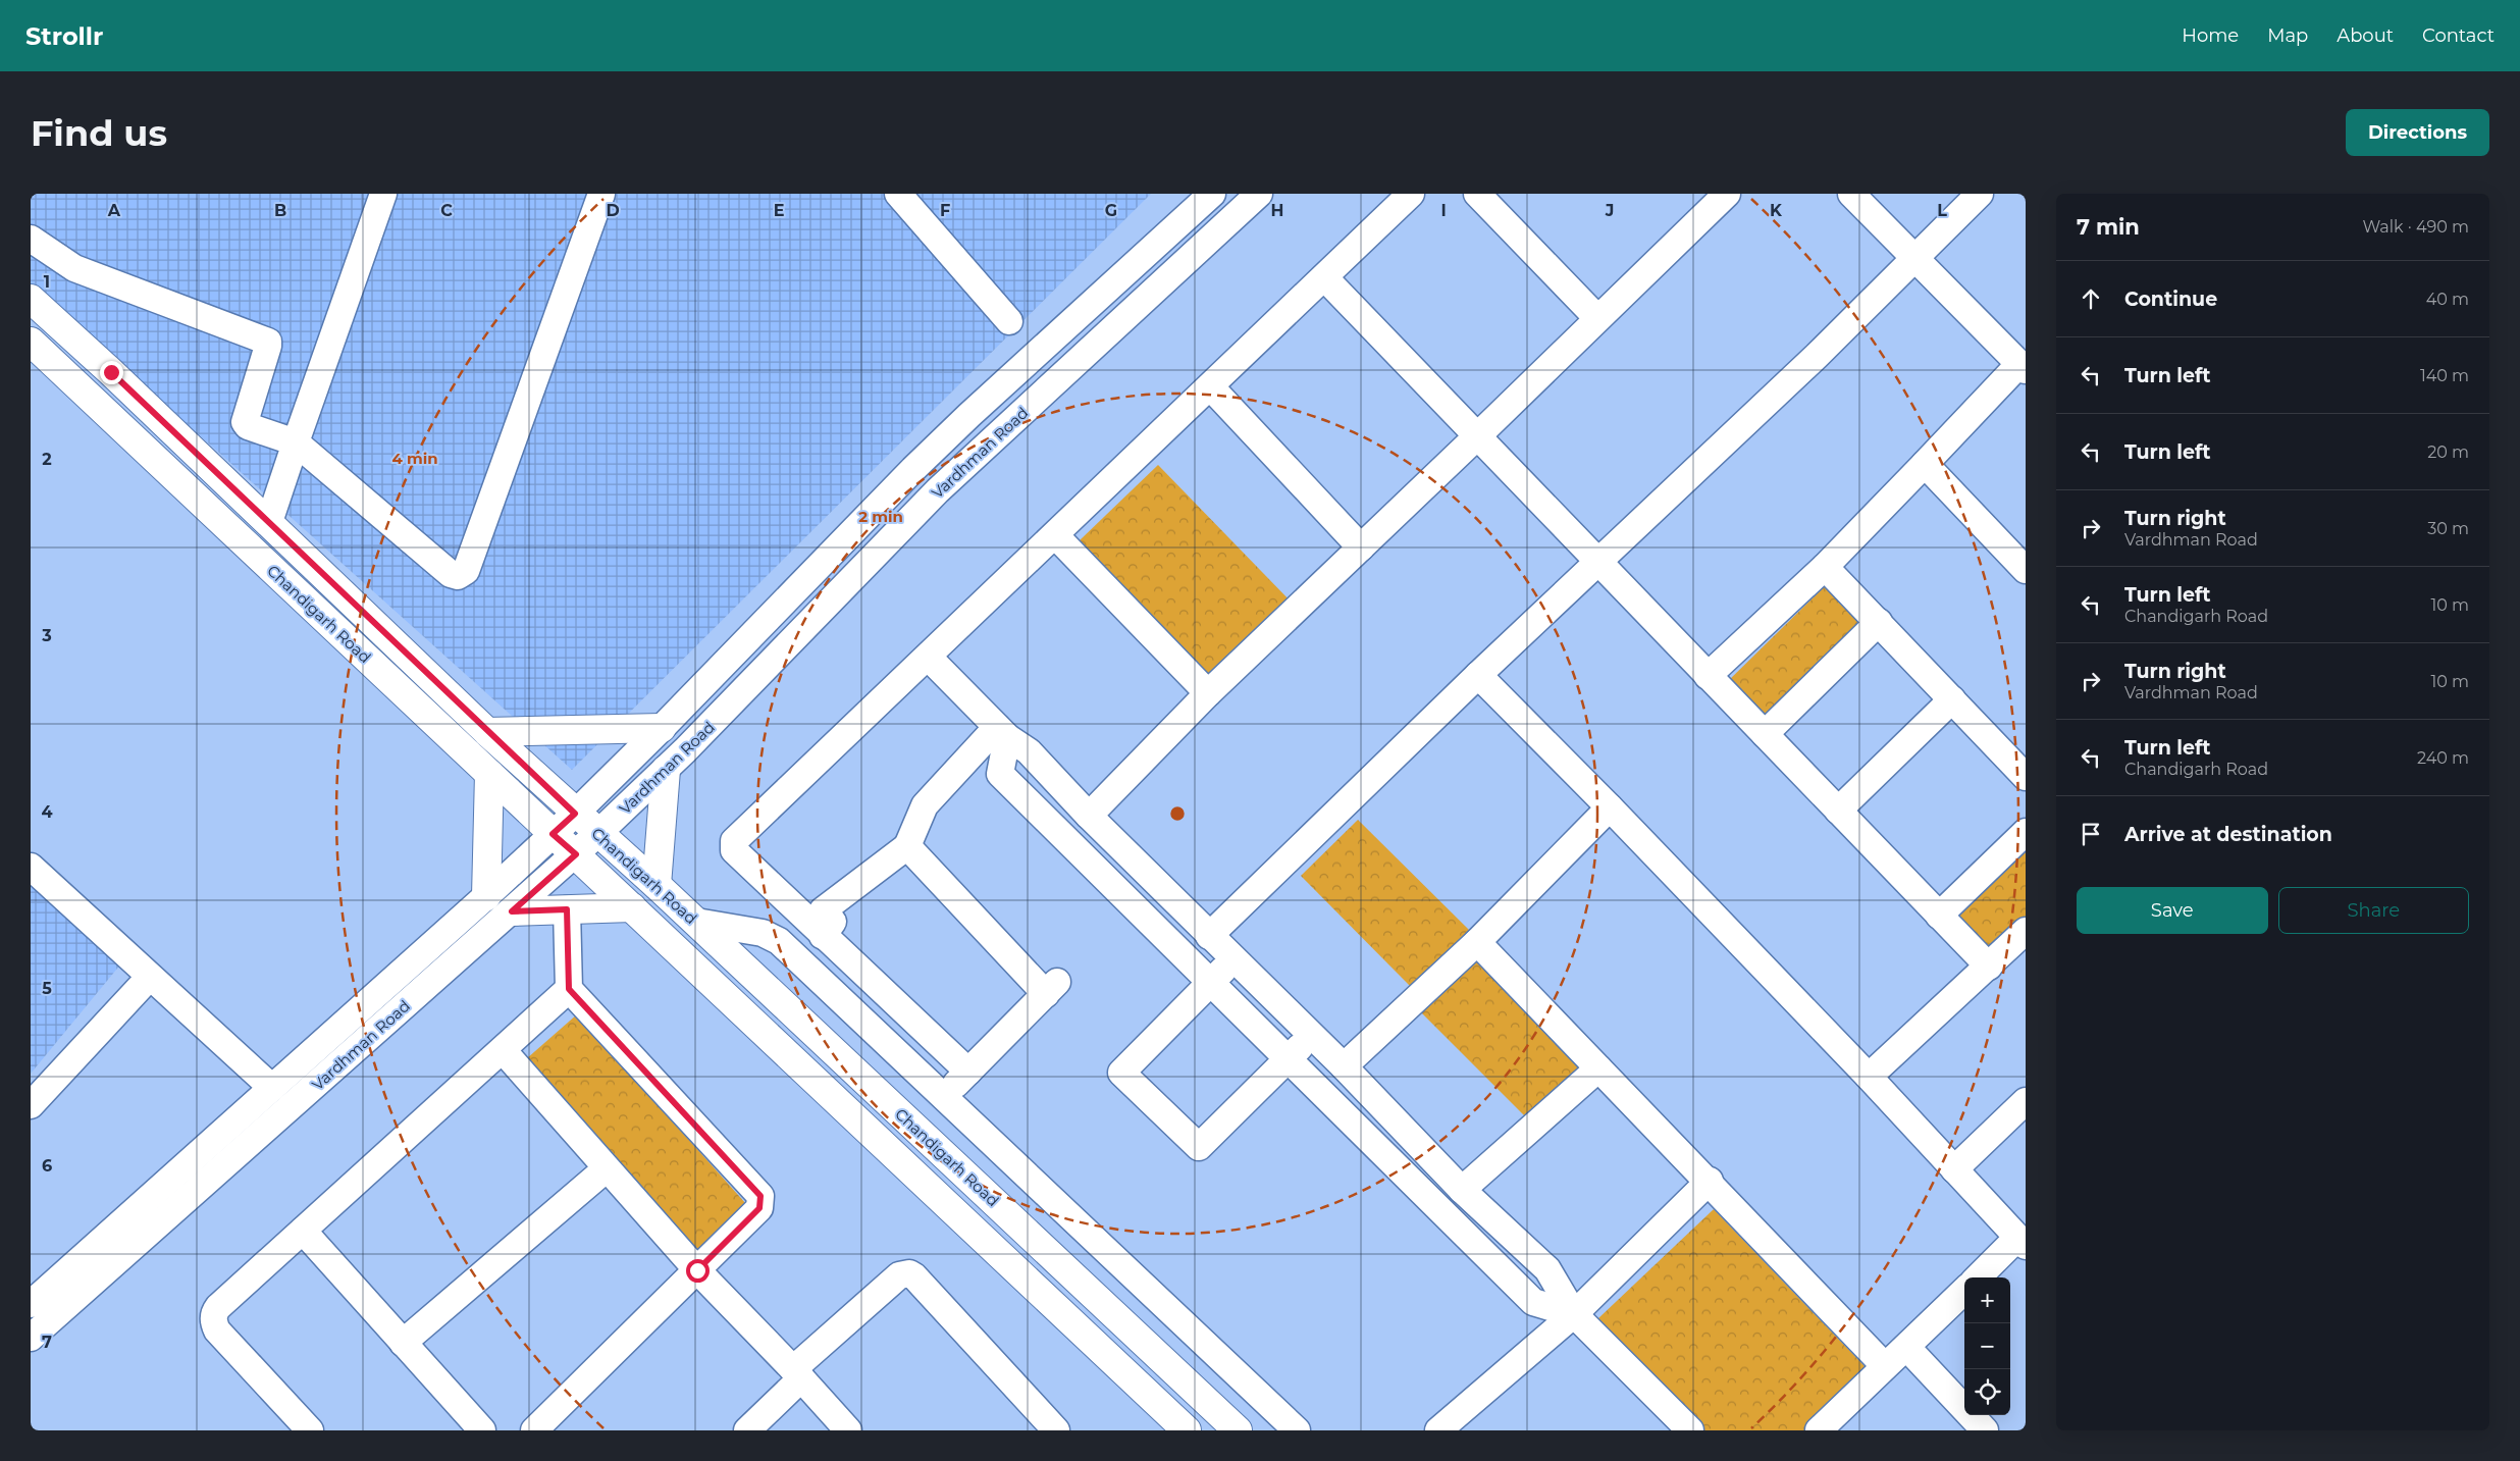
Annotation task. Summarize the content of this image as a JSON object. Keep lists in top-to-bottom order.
{
  "streets": {
    "main road": ["Chandigarh Road"],
    "street": ["Vardhman Road"]
  },
  "crossings": [
    ["Vardhman Road", "Chandigarh Road"]
  ],
  "page": {
    "header": "Strollr",
    "nav": [
      "Home",
      "Map",
      "About",
      "Contact"
    ],
    "buttons": [
      "Directions",
      ["Save", "Share"]
    ],
    "title": "Find us",
    "heading": ["7 min", "Walk · 490 m"],
    "list": [
      ["Continue", "40 m"],
      ["Turn left", "140 m"],
      ["Turn left", "20 m"],
      ["Turn right", "Vardhman Road", "30 m"],
      ["Turn left", "Chandigarh Road", "10 m"],
      ["Turn right", "Vardhman Road", "10 m"],
      ["Turn left", "Chandigarh Road", "240 m"],
      "Arrive at destination"
    ],
    "map_buttons": ["+", "−"]
  },
  "grid": {
    "columns": [
      "A",
      "B",
      "C",
      "D",
      "E",
      "F",
      "G",
      "H",
      "I",
      "J",
      "K",
      "L"
    ],
    "rows": [
      "1",
      "2",
      "3",
      "4",
      "5",
      "6",
      "7"
    ]
  },
  "rings": ["4 min", "2 min"]
}
